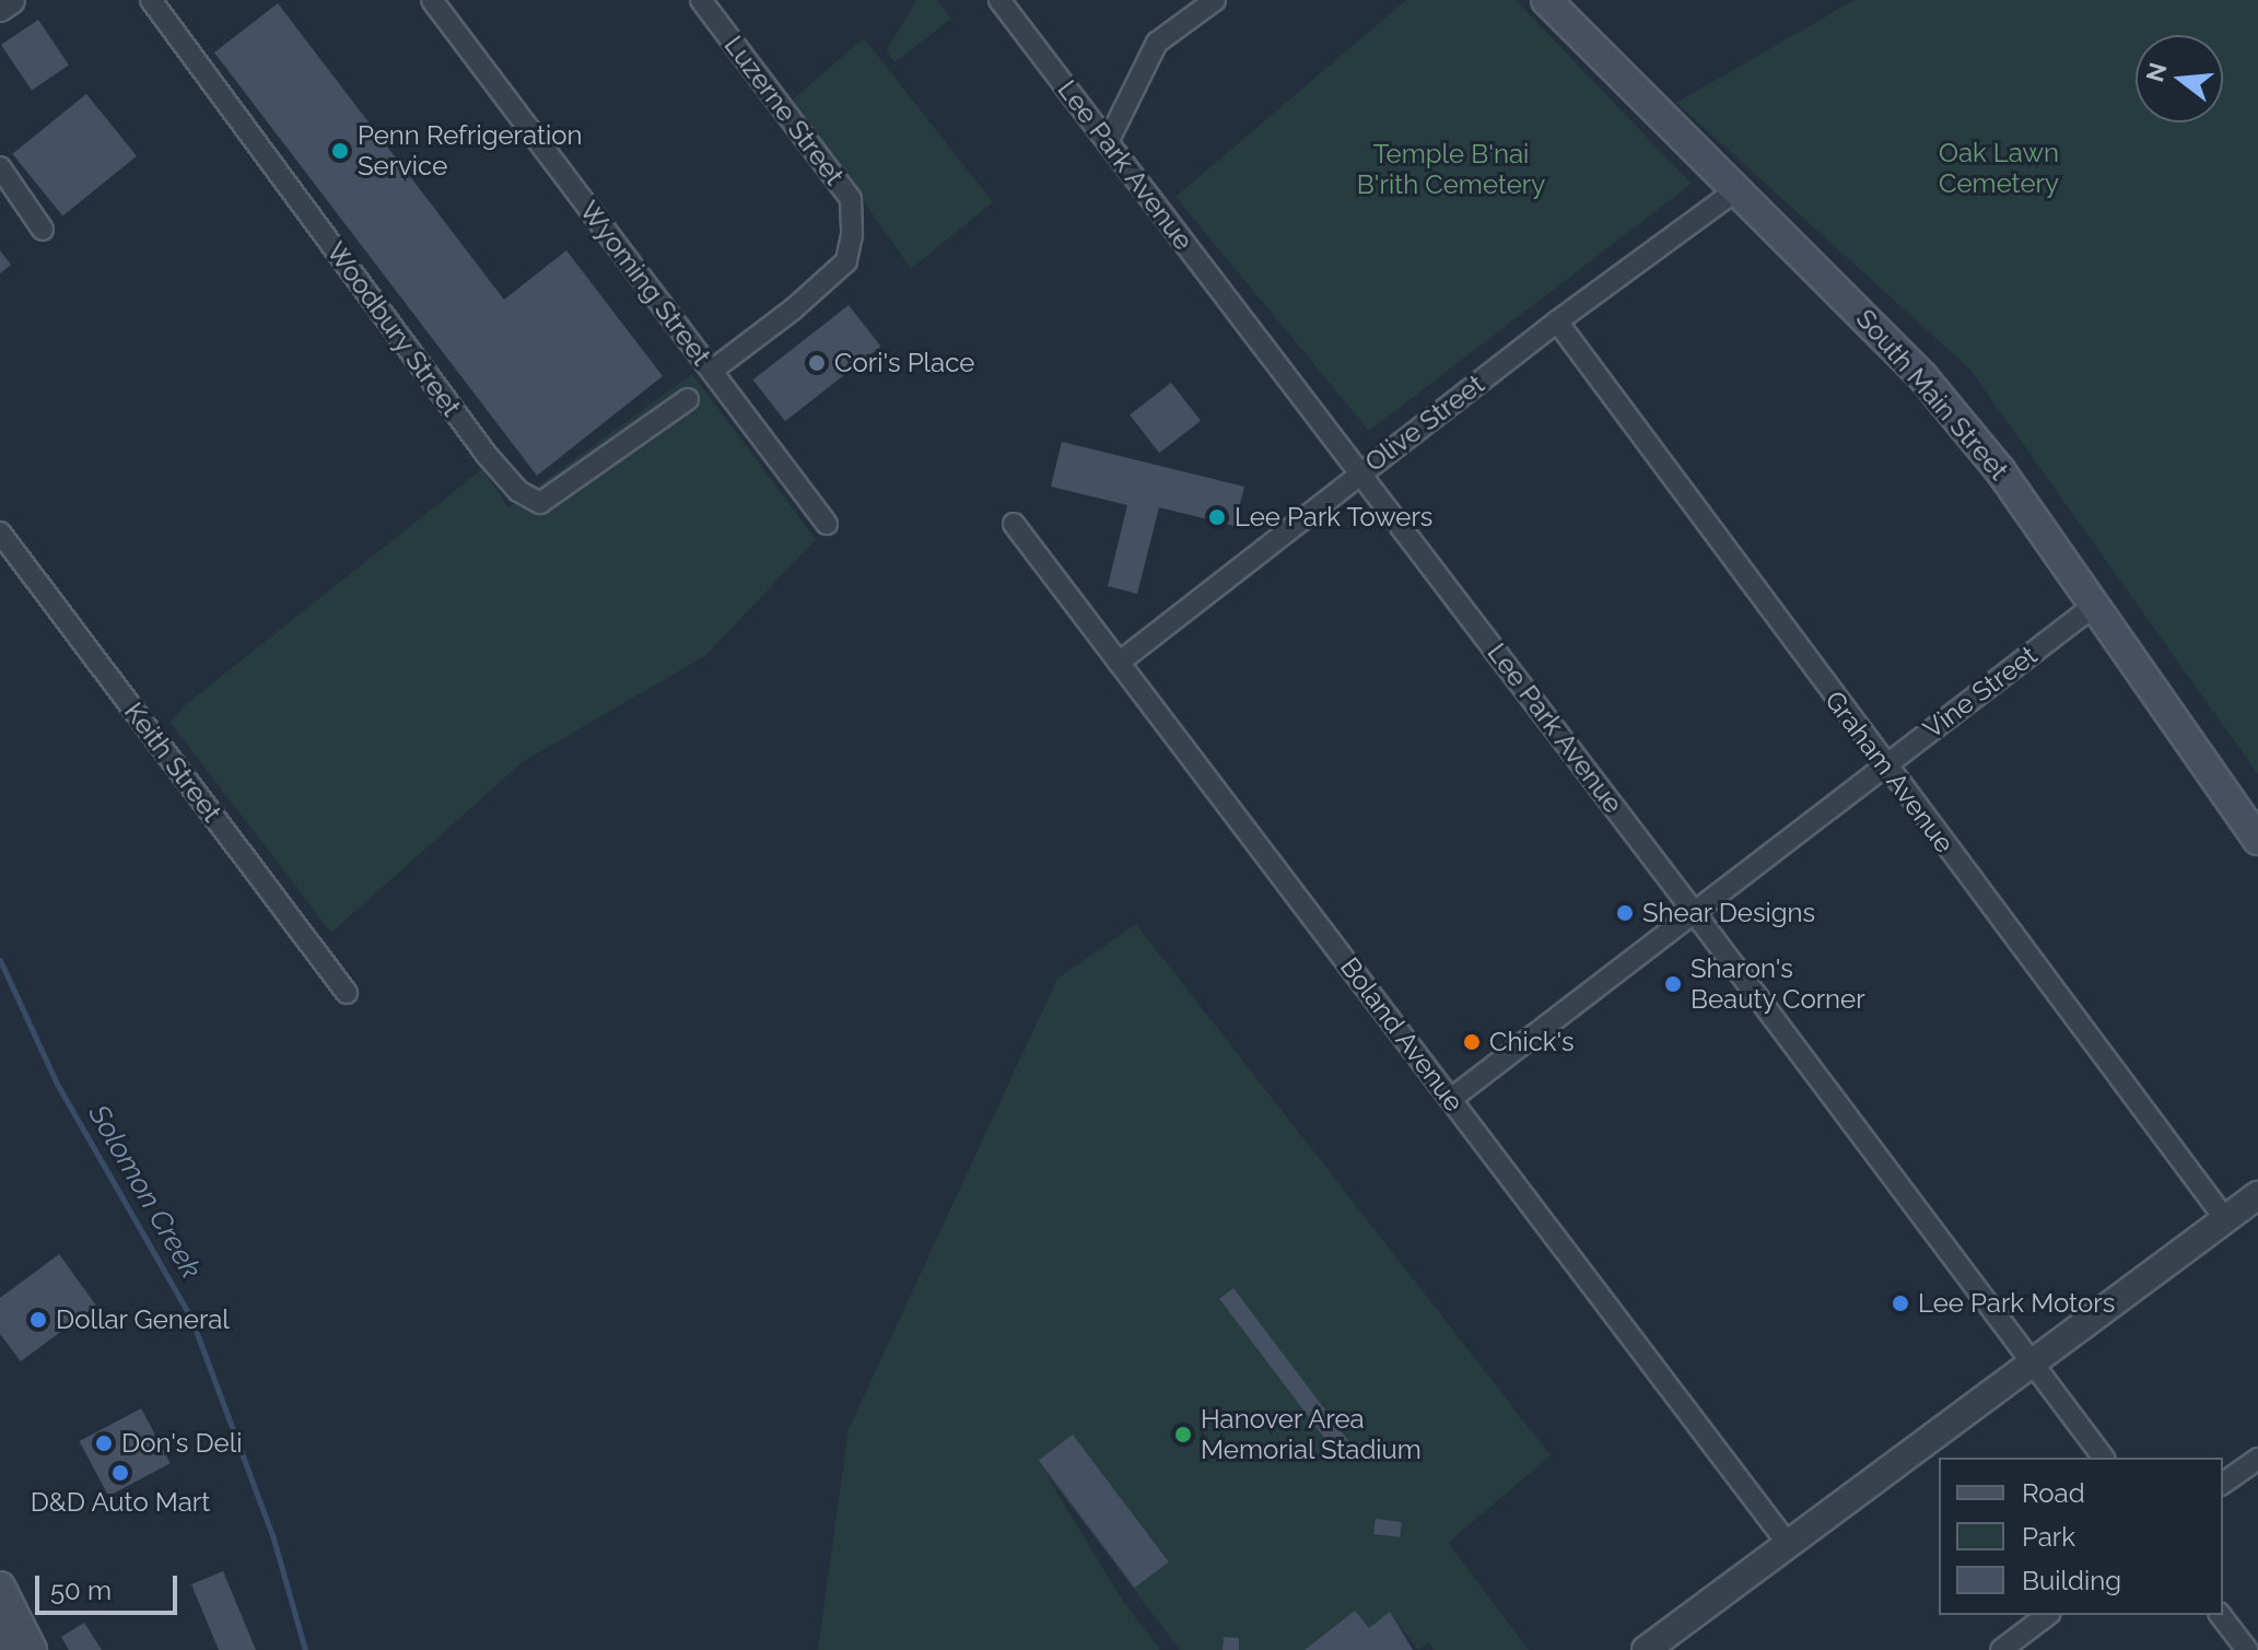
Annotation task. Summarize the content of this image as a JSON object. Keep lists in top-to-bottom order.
{
  "streets": {
    "main road": ["South Main Street"],
    "street": [
      "Luzerne Street",
      "Lee Park Avenue",
      "Wyoming Street",
      "Woodbury Street",
      "Olive Street",
      "Vine Street",
      "Keith Street",
      "Graham Avenue",
      "Boland Avenue"
    ]
  },
  "crossings": [
    ["Luzerne Street", "Wyoming Street"],
    ["Lee Park Avenue", "Olive Street"],
    ["Lee Park Avenue", "Vine Street"],
    ["South Main Street", "Olive Street"],
    ["South Main Street", "Vine Street"],
    ["Olive Street", "Graham Avenue"],
    ["Olive Street", "Boland Avenue"],
    ["Vine Street", "Graham Avenue"],
    ["Vine Street", "Boland Avenue"]
  ],
  "water": ["Solomon Creek"],
  "parks": ["Oak Lawn Cemetery", "Temple B'nai B'rith Cemetery"],
  "places": [
    "Penn Refrigeration Service",
    "Cori's Place",
    "Lee Park Towers",
    "Shear Designs",
    "Sharon's Beauty Corner",
    "Chick's",
    "Lee Park Motors",
    "Dollar General",
    "Hanover Area Memorial Stadium",
    "Don's Deli",
    "D&D Auto Mart"
  ],
  "legend": ["Road", "Park", "Building"],
  "scale_bar": "50 m",
  "north": "left"
}
